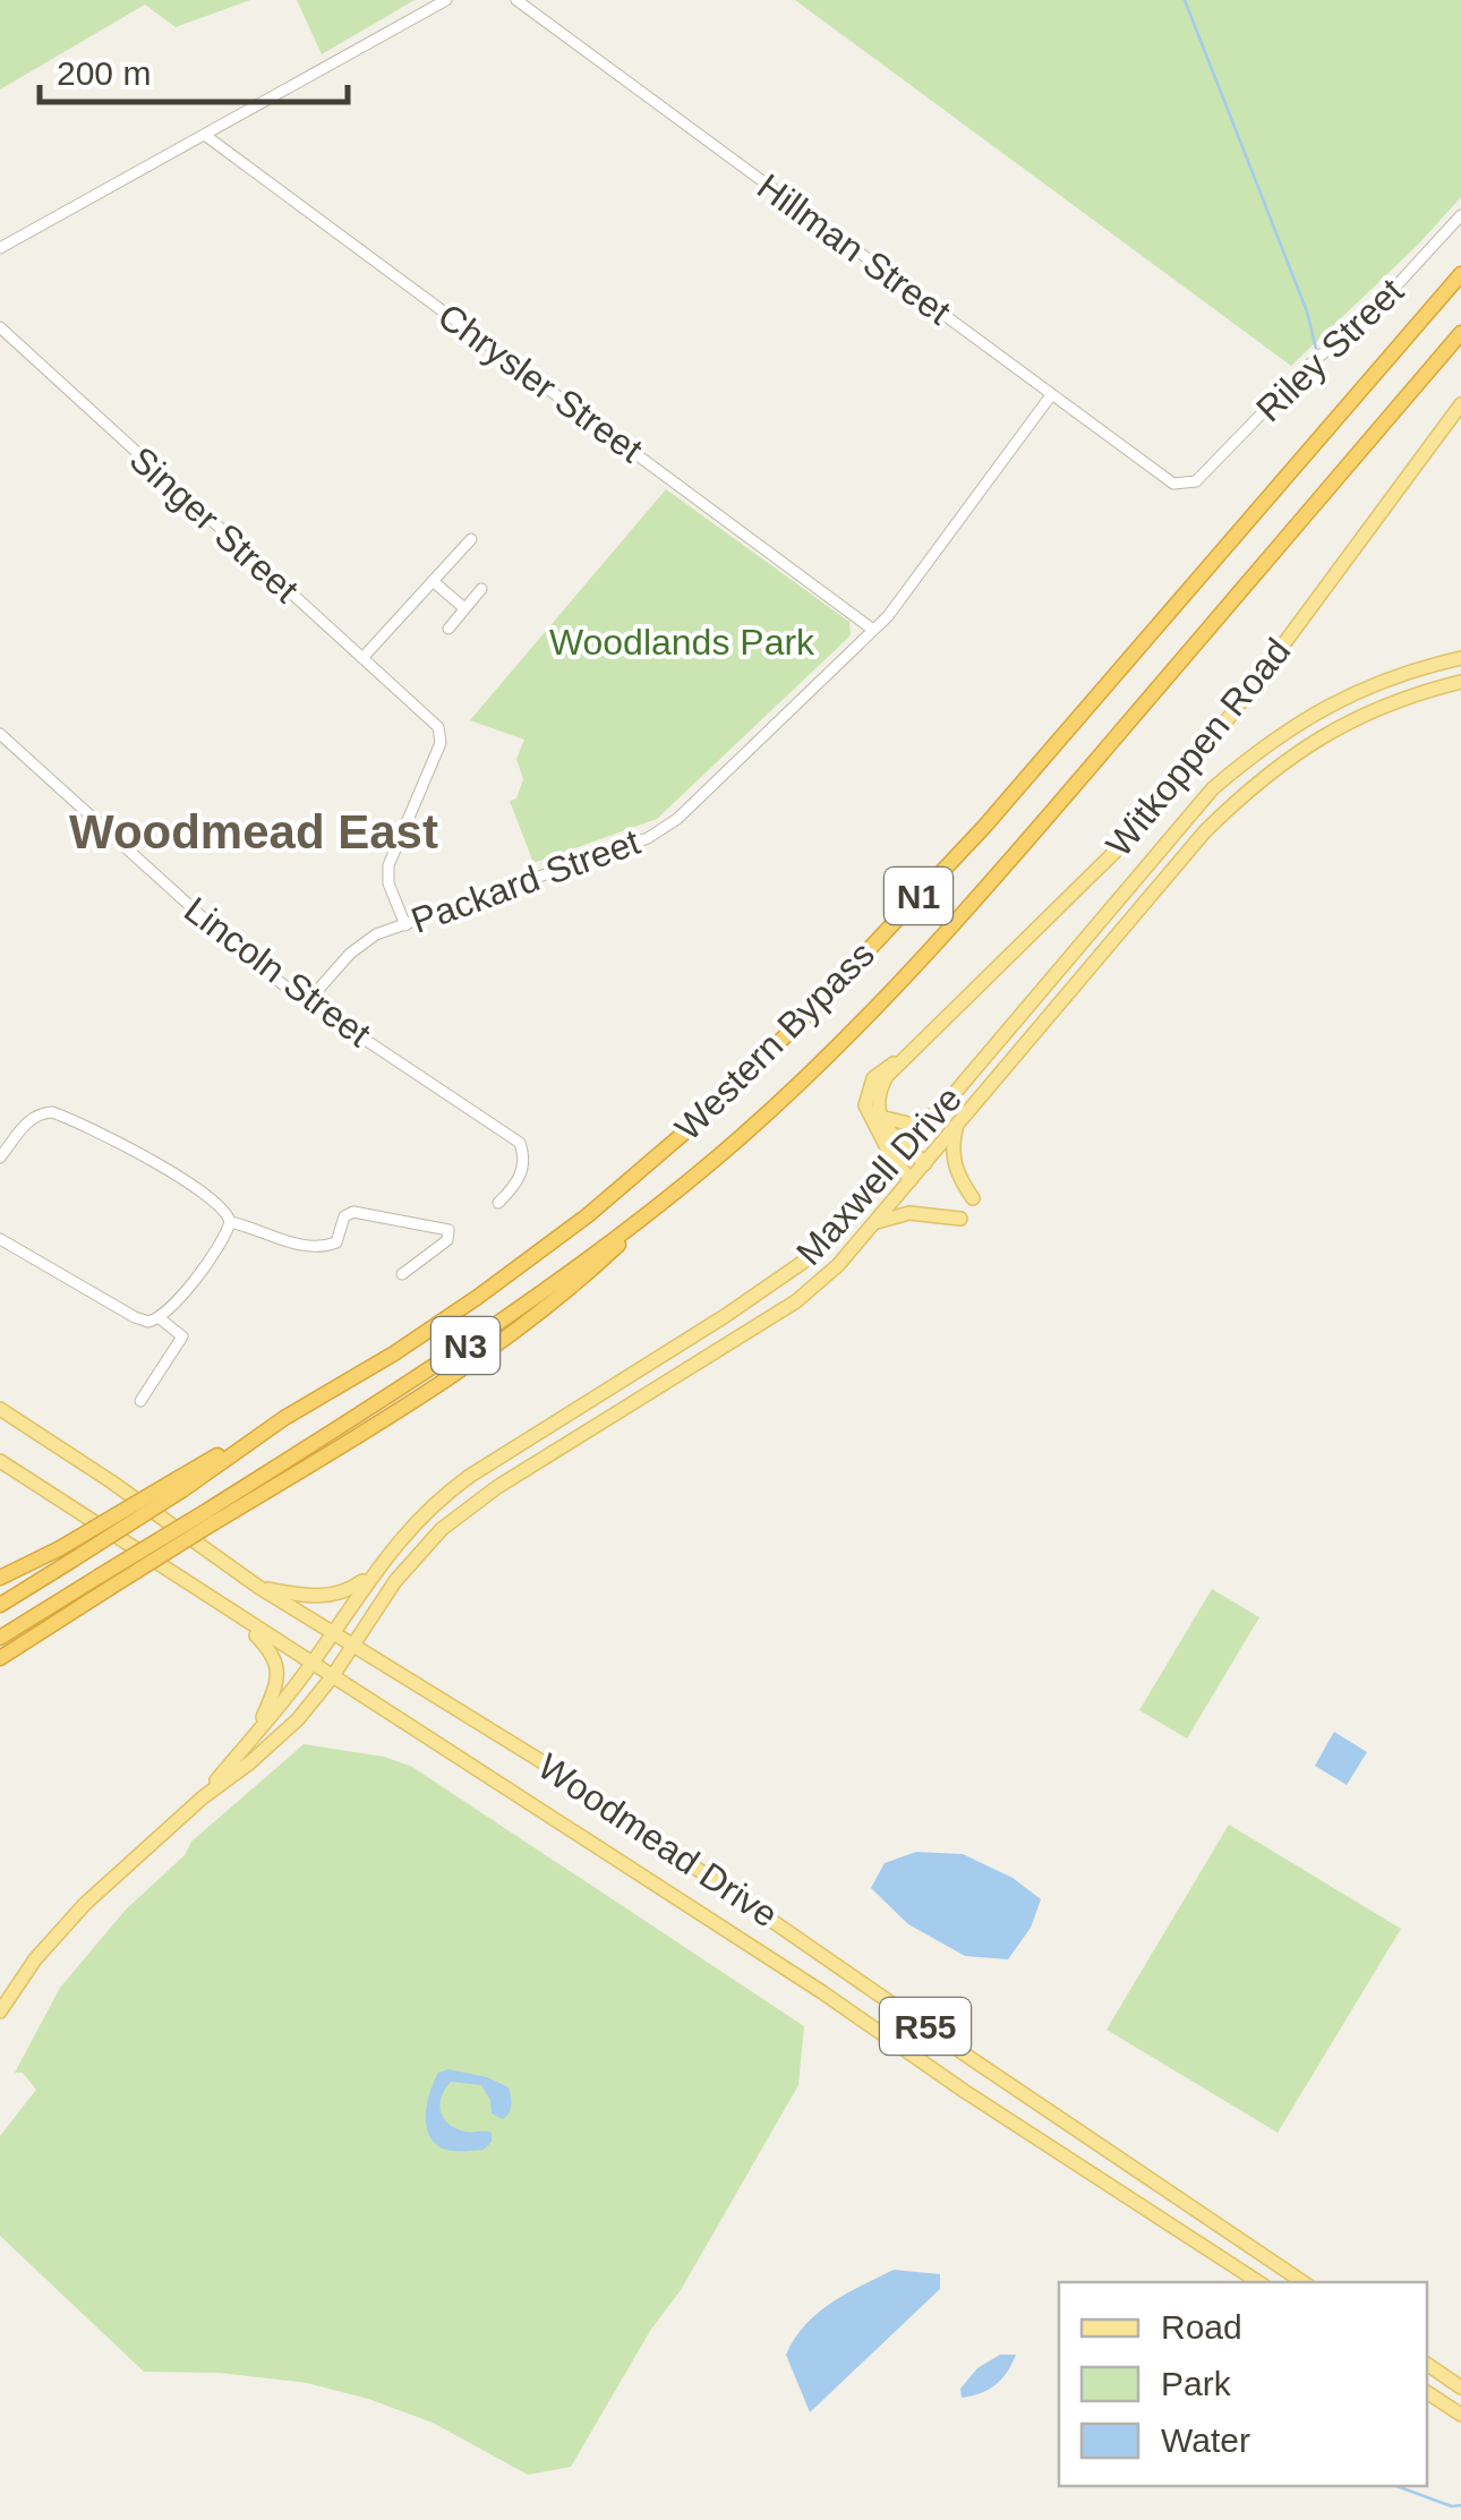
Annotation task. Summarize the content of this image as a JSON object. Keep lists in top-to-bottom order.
{
  "streets": {
    "highway": ["N1", "Western Bypass", "N3"],
    "main road": [
      "Witkoppen Road",
      "Maxwell Drive",
      "Woodmead Drive",
      "R55"
    ],
    "street": [
      "Hillman Street",
      "Riley Street",
      "Chrysler Street",
      "Singer Street",
      "Packard Street",
      "Lincoln Street"
    ]
  },
  "crossings": [
    ["Hillman Street", "Riley Street"],
    ["Hillman Street", "Packard Street"],
    ["Chrysler Street", "Packard Street"],
    ["Singer Street", "Packard Street"],
    ["Witkoppen Road", "Maxwell Drive"],
    ["Packard Street", "Lincoln Street"],
    ["Maxwell Drive", "Woodmead Drive"]
  ],
  "districts": ["Woodmead East"],
  "parks": ["Woodlands Park"],
  "legend": ["Road", "Park", "Water"],
  "scale_bar": "200 m"
}
